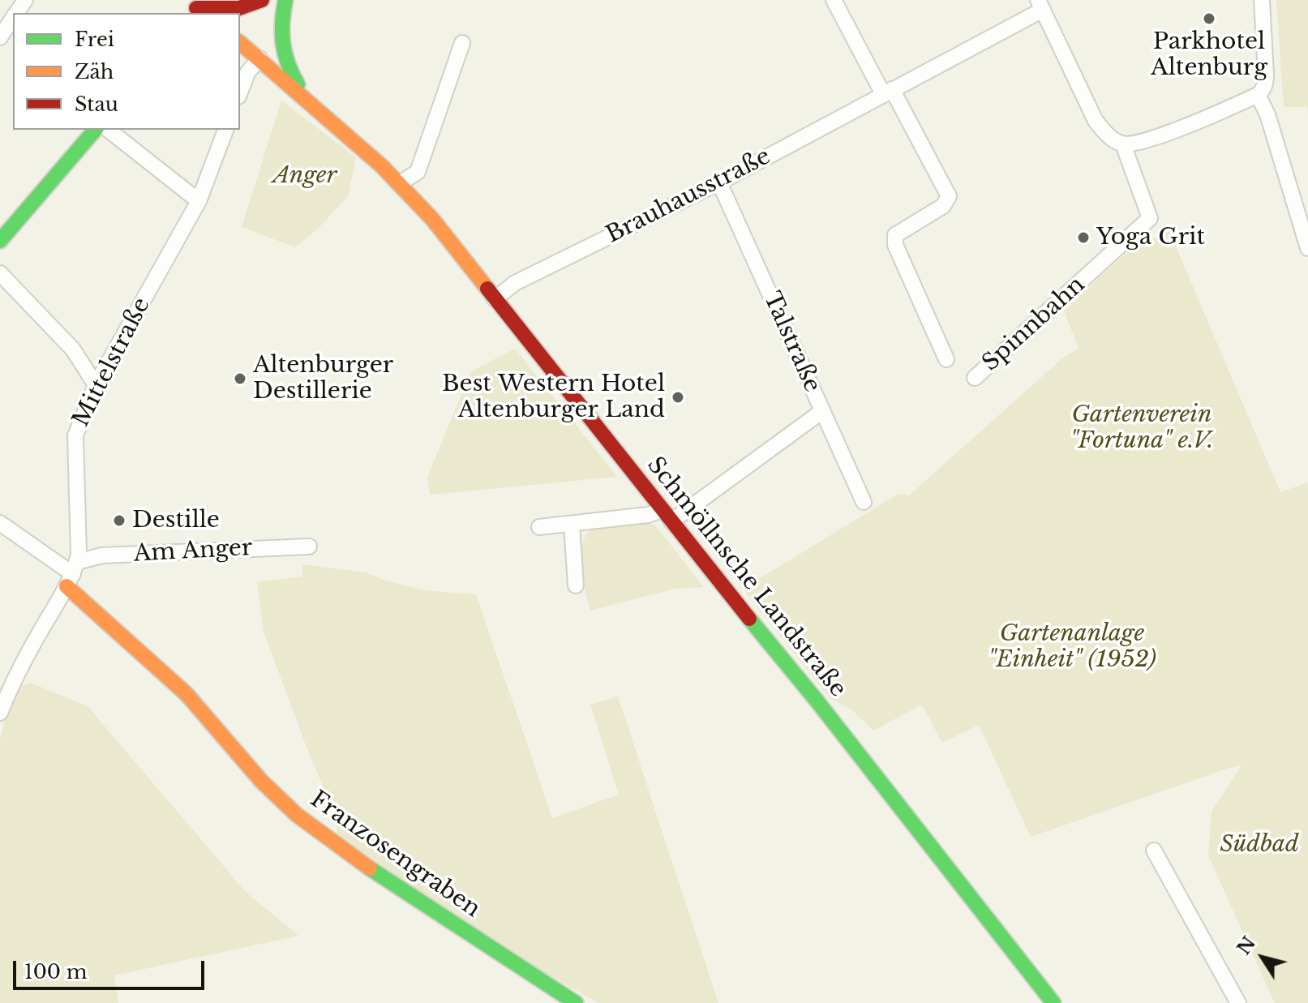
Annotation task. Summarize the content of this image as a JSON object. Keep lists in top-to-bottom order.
{
  "streets": {
    "main road": ["Schmöllnsche Landstraße", "Franzosengraben"],
    "street": [
      "Brauhausstraße",
      "Spinnbahn",
      "Talstraße",
      "Mittelstraße",
      "Am Anger"
    ]
  },
  "crossings": [
    ["Brauhausstraße", "Talstraße"],
    ["Brauhausstraße", "Schmöllnsche Landstraße"],
    ["Mittelstraße", "Am Anger"],
    ["Mittelstraße", "Franzosengraben"],
    ["Am Anger", "Franzosengraben"]
  ],
  "parks": [
    "Anger",
    "Gartenverein \"Fortuna\" e.V.",
    "Gartenanlage \"Einheit\" (1952)",
    "Südbad"
  ],
  "places": [
    "Parkhotel Altenburg",
    "Yoga Grit",
    "Altenburger Destillerie",
    "Best Western Hotel Altenburger Land",
    "Destille"
  ],
  "legend": ["Frei", "Zäh", "Stau"],
  "scale_bar": "100 m",
  "north": "top left"
}
